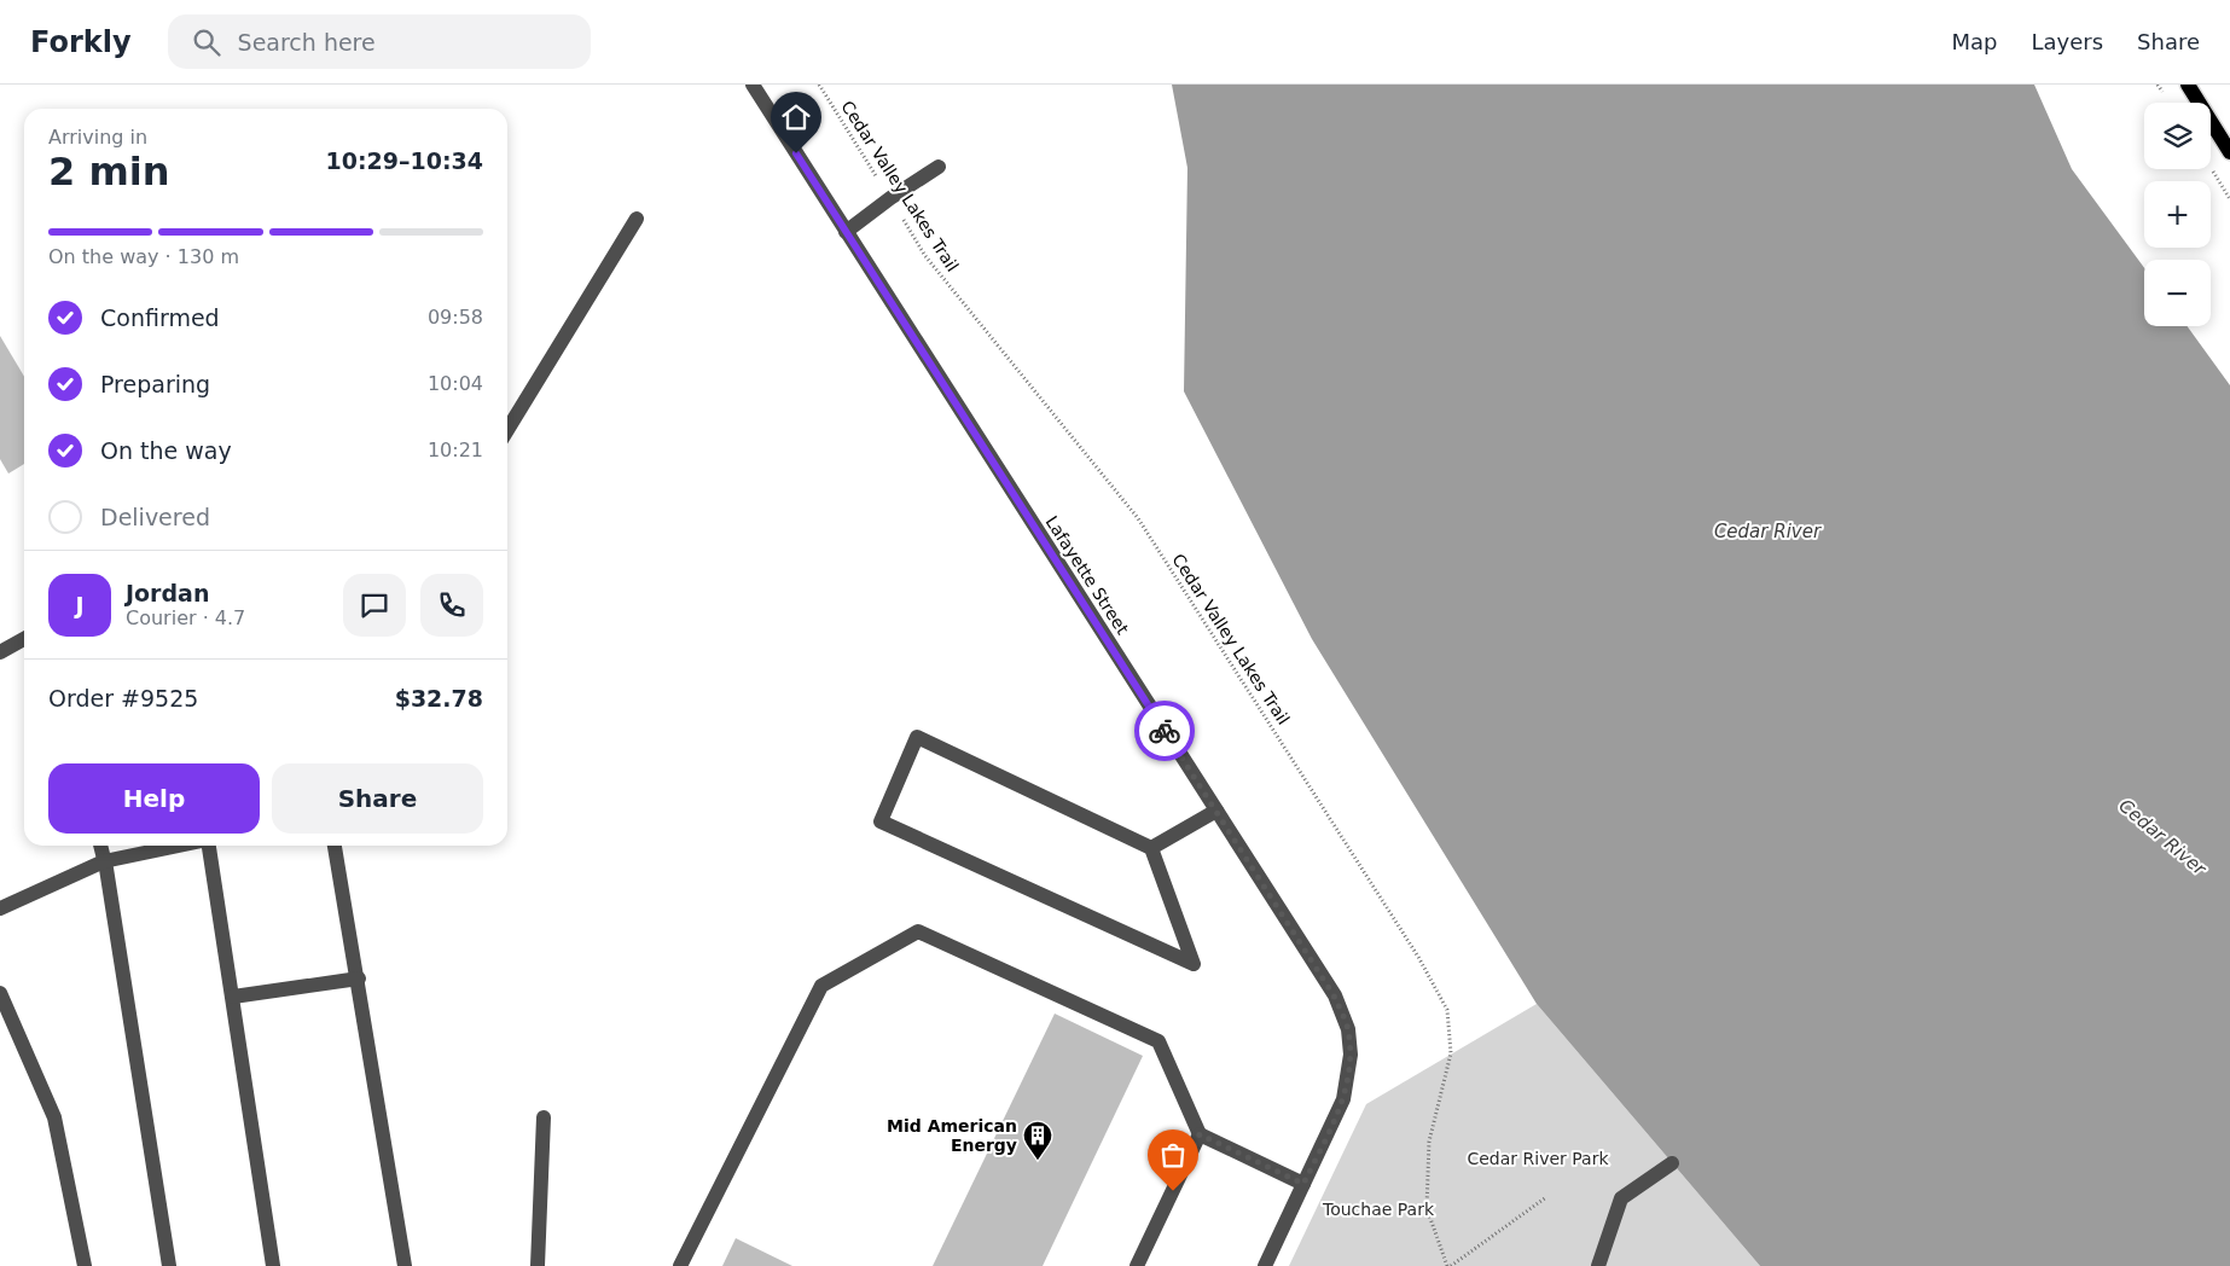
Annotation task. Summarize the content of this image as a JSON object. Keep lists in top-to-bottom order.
{
  "streets": {
    "street": ["Lafayette Street"],
    "path": ["Cedar Valley Lakes Trail"]
  },
  "water": ["Cedar River"],
  "parks": ["Cedar River Park", "Touchae Park"],
  "places": {
    "building": ["Mid American Energy"]
  },
  "page": {
    "header": "Forkly",
    "search": "Search here",
    "nav": ["Map", "Layers", "Share"],
    "map_buttons": ["+", "−"],
    "heading": ["2 min", "Arriving in", "10:29–10:34"],
    "panel": [
      "Jordan",
      "Courier · 4.7",
      "Order #9525",
      "$32.78"
    ],
    "bar": "On the way · 130 m",
    "list": [
      ["Confirmed", "09:58"],
      ["Preparing", "10:04"],
      ["On the way", "10:21"],
      "Delivered"
    ],
    "round": "J",
    "buttons": ["Help", "Share"]
  }
}
